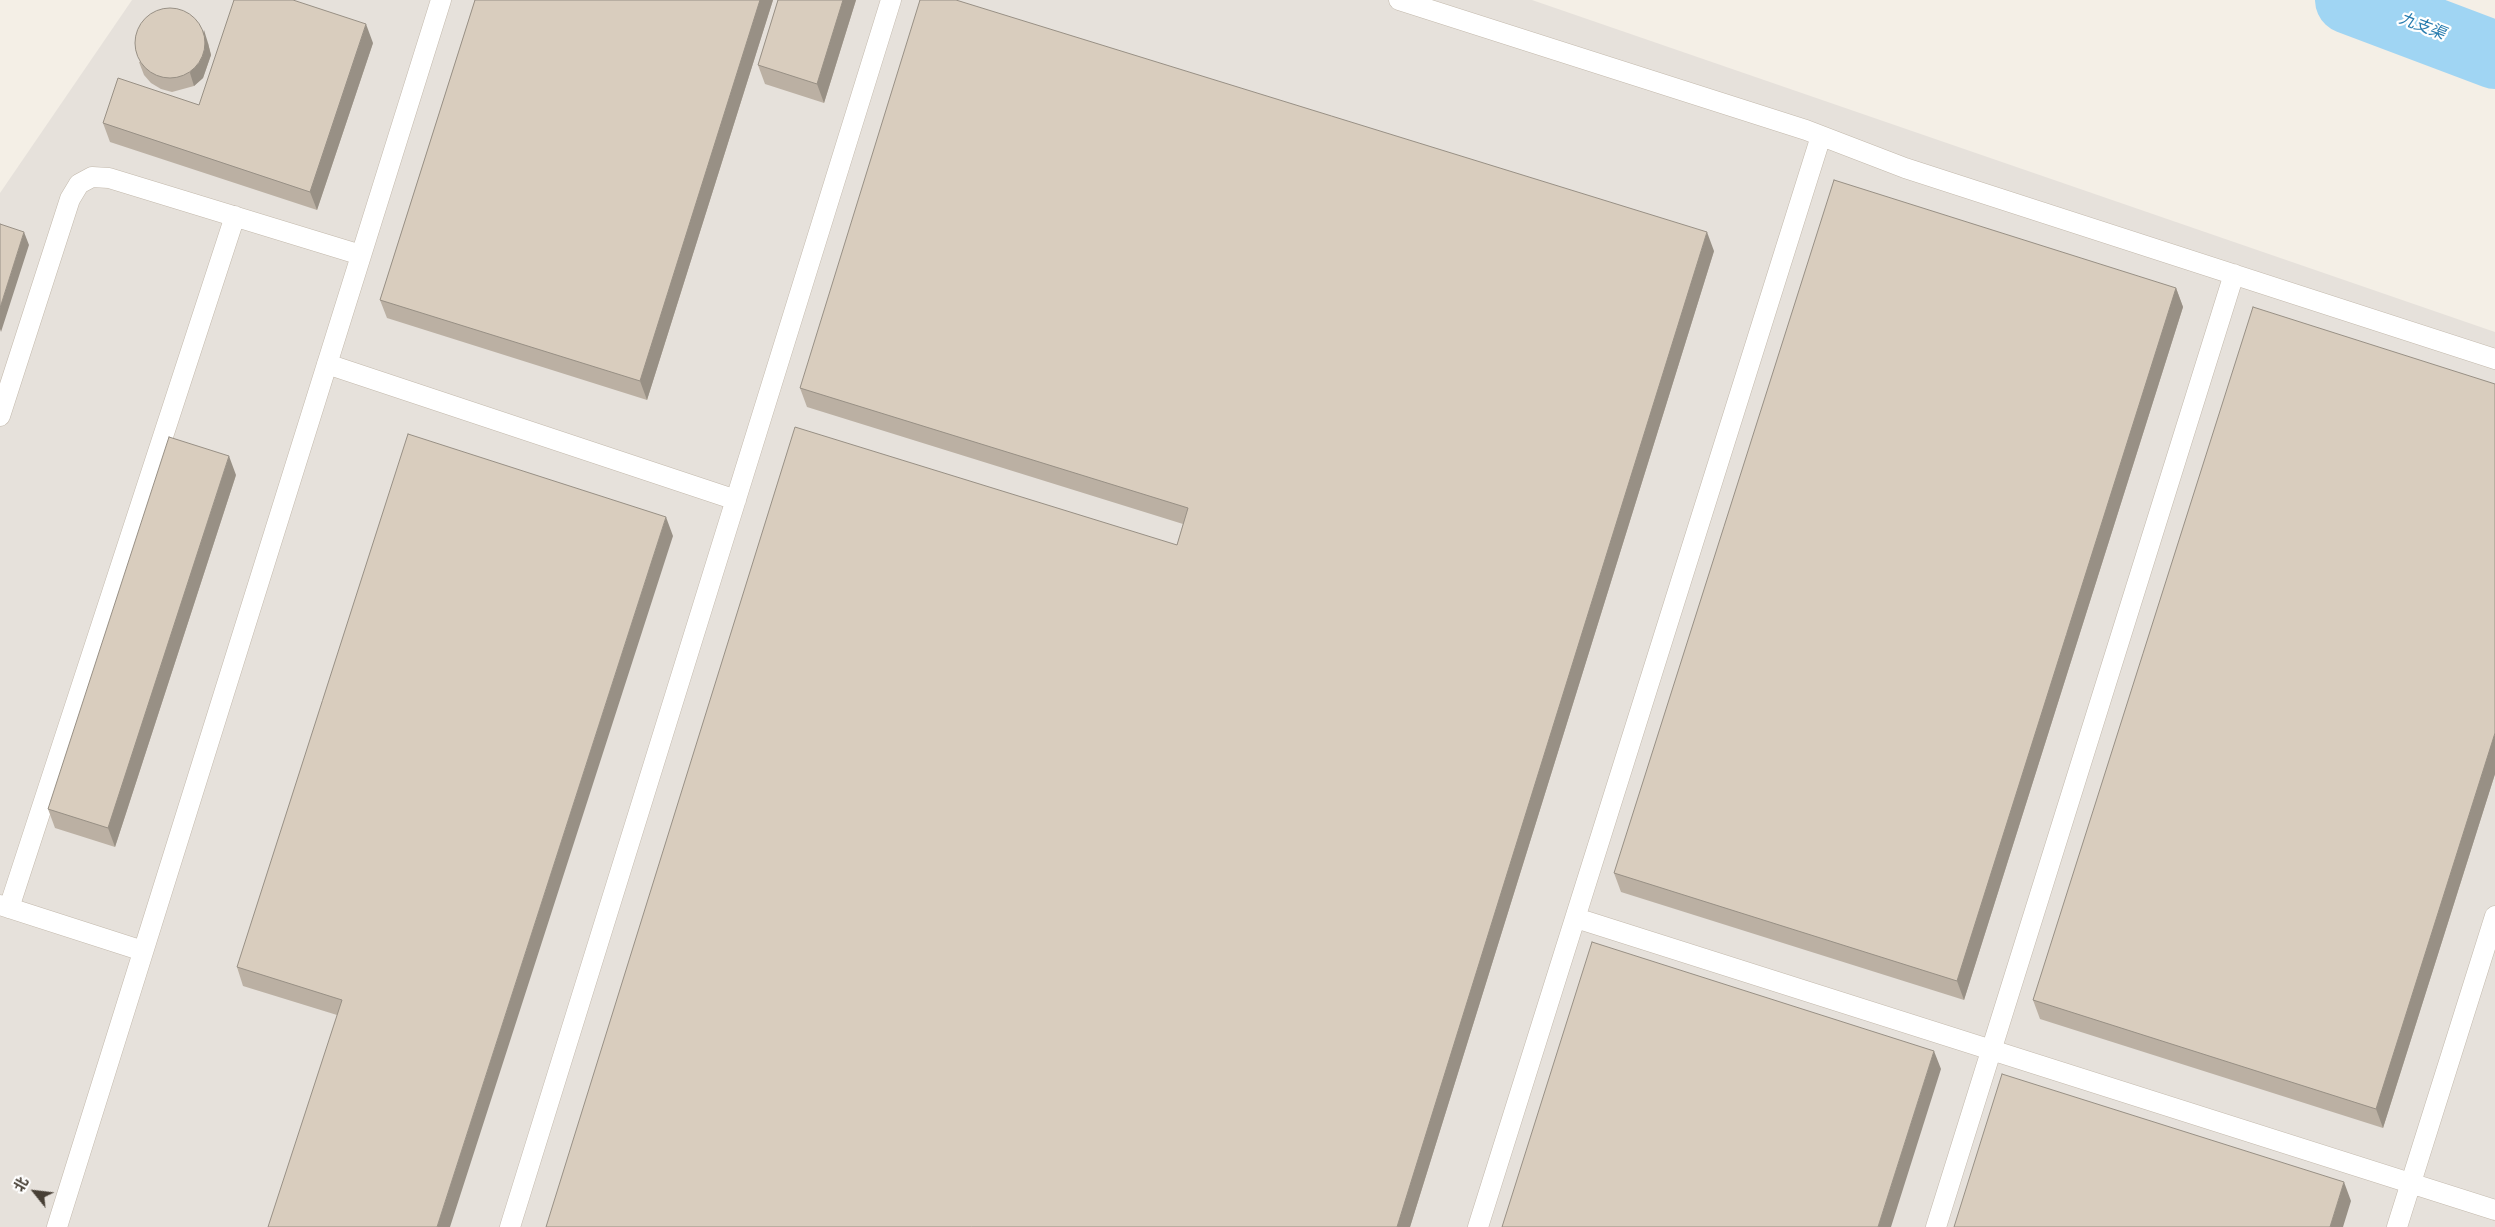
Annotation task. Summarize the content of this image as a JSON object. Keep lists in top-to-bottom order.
{
  "water": ["九支渠"],
  "north": "top left"
}
